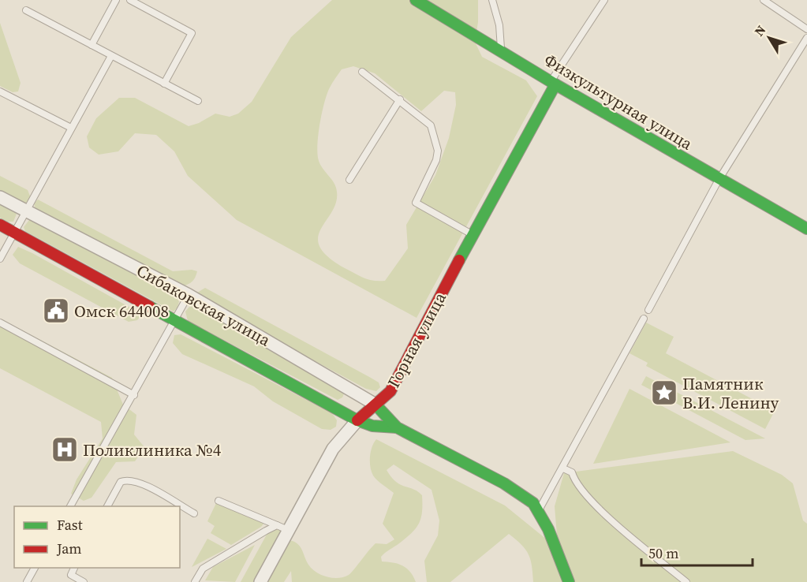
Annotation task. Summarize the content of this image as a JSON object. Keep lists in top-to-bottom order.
{
  "streets": {
    "street": ["Физкультурная улица", "Сибаковская улица", "Горная улица"]
  },
  "crossings": [
    ["Физкультурная улица", "Горная улица"],
    ["Сибаковская улица", "Горная улица"]
  ],
  "places": {
    "public building": ["Омск 644008"],
    "place": ["Памятник В.И. Ленину"],
    "hospital": ["Поликлиника №4"]
  },
  "legend": ["Fast", "Jam"],
  "scale_bar": "50 m",
  "north": "top left"
}
